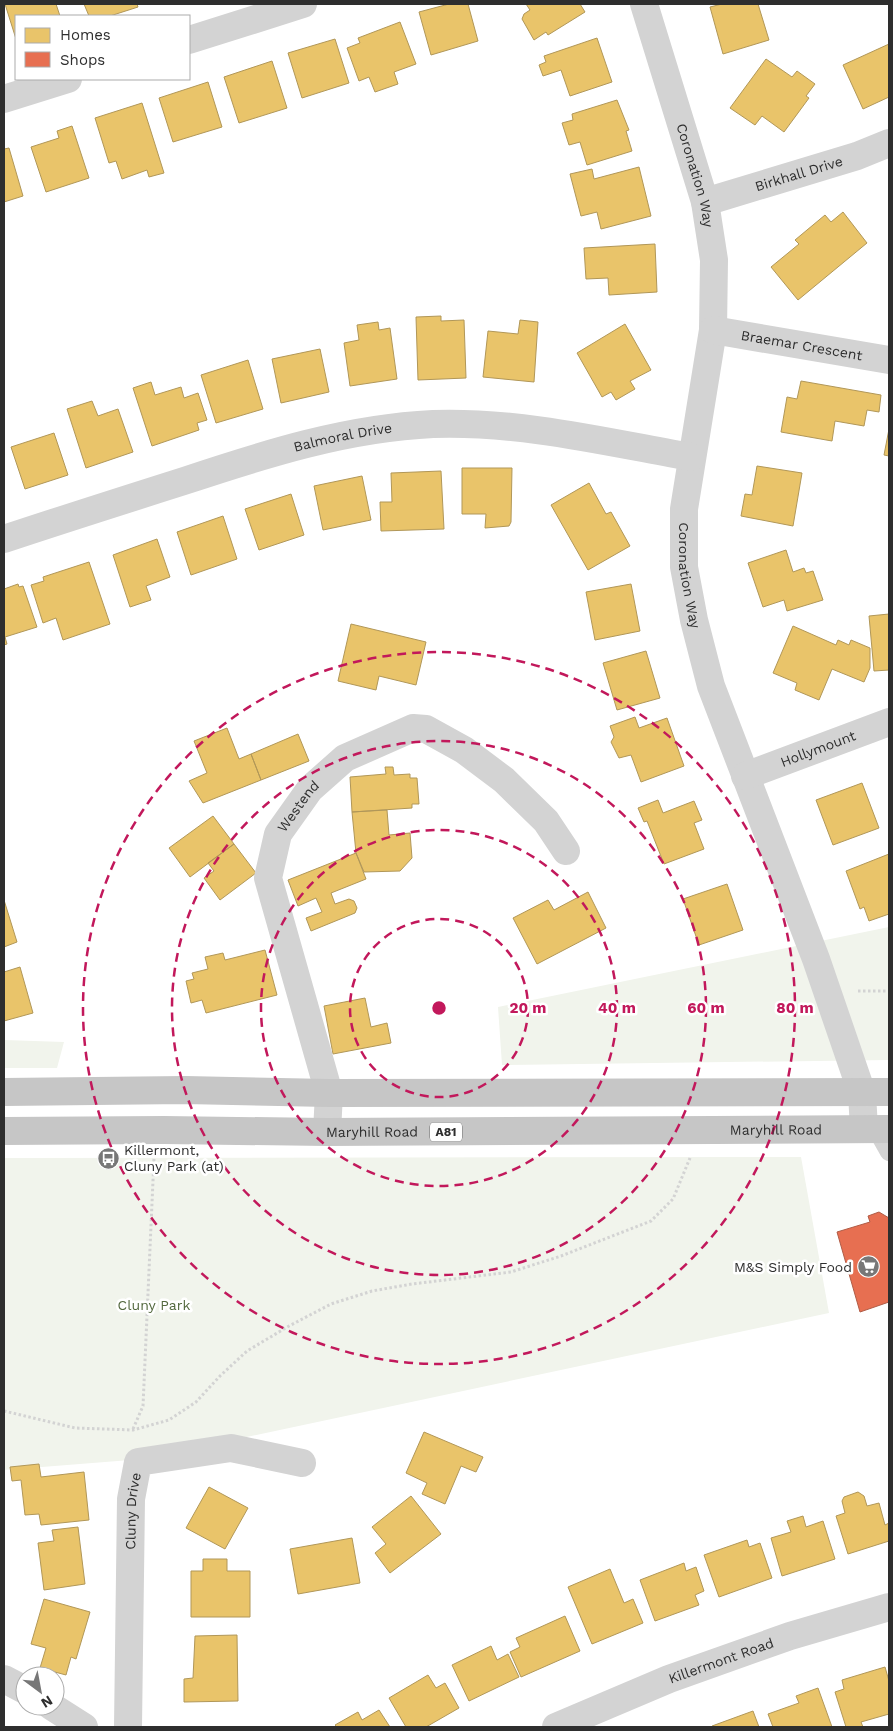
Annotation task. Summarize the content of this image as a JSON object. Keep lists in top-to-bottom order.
{
  "streets": {
    "main road": ["Maryhill Road", "A81"],
    "street": [
      "Birkhall Drive",
      "Coronation Way",
      "Braemar Crescent",
      "Balmoral Drive",
      "Hollymount",
      "Westend",
      "Cluny Drive",
      "Killermont Road"
    ]
  },
  "crossings": [
    ["Birkhall Drive", "Coronation Way"],
    ["Coronation Way", "Braemar Crescent"],
    ["Coronation Way", "Balmoral Drive"],
    ["Coronation Way", "Hollymount"],
    ["Coronation Way", "Maryhill Road"],
    ["Westend", "Maryhill Road"]
  ],
  "parks": ["Cluny Park"],
  "places": {
    "bus stop": ["Killermont, Cluny Park (at)"],
    "supermarket": ["M&S Simply Food"]
  },
  "legend": ["Homes", "Shops"],
  "north": "bottom right",
  "rings": [
    "20 m",
    "40 m",
    "60 m",
    "80 m"
  ]
}
